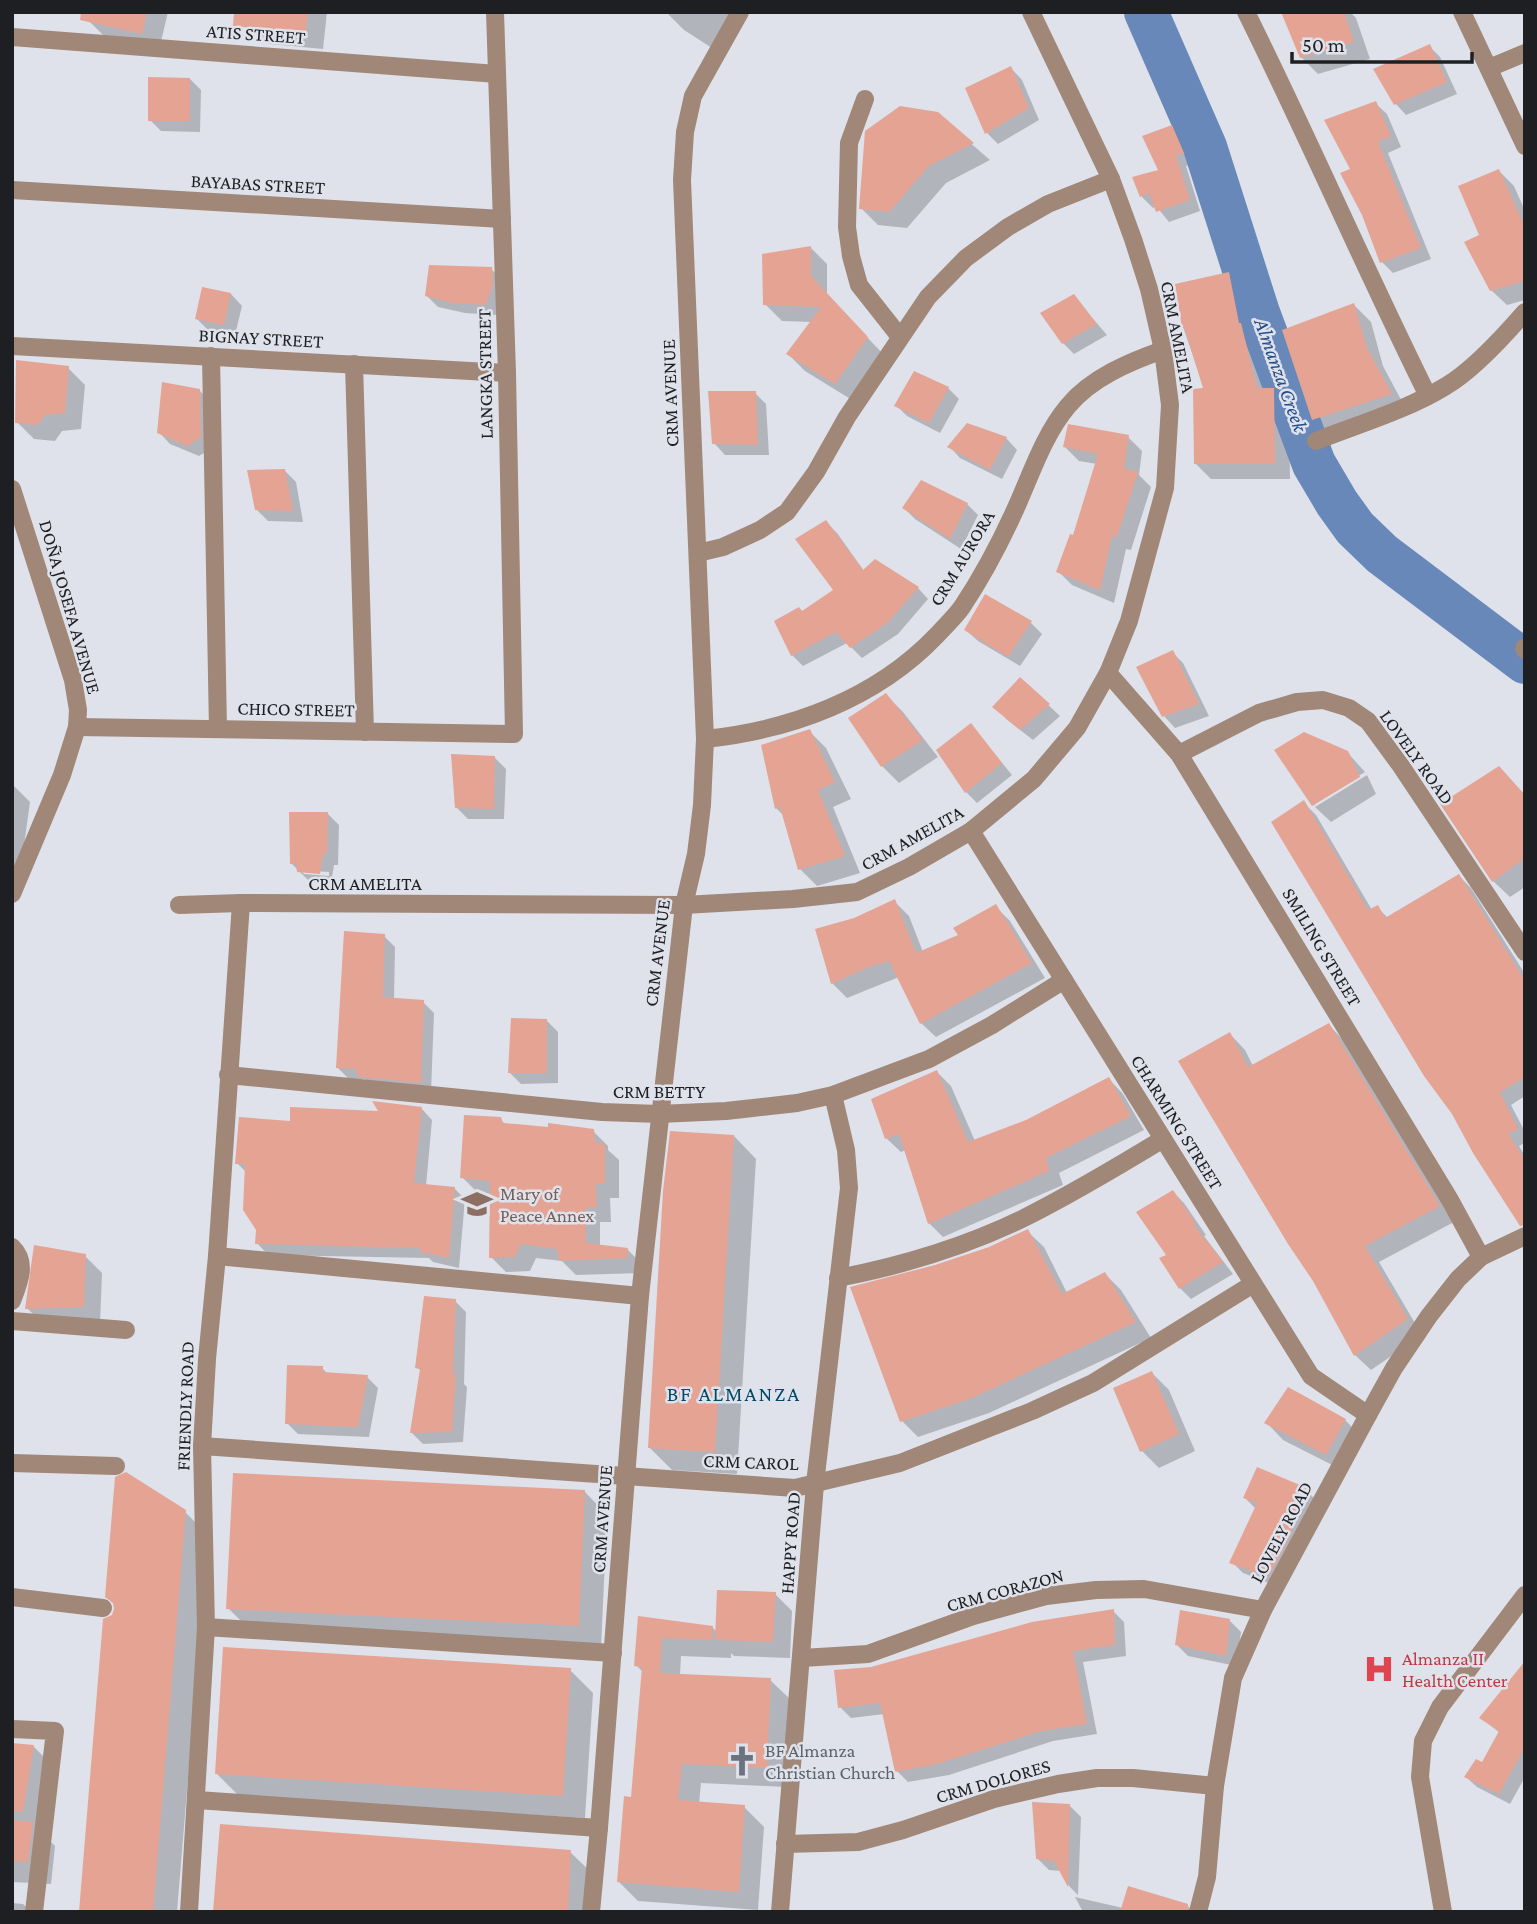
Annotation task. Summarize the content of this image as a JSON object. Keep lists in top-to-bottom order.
{
  "streets": {
    "street": [
      "ATIS STREET",
      "BAYABAS STREET",
      "CRM AMELITA",
      "BIGNAY STREET",
      "LANGKA STREET",
      "CRM AVENUE",
      "CRM AURORA",
      "DOÑA JOSEFA AVENUE",
      "CHICO STREET",
      "LOVELY ROAD",
      "SMILING STREET",
      "CRM BETTY",
      "CHARMING STREET",
      "FRIENDLY ROAD",
      "CRM CAROL",
      "HAPPY ROAD",
      "CRM CORAZON",
      "CRM DOLORES"
    ]
  },
  "crossings": [
    ["ATIS STREET", "LANGKA STREET"],
    ["BAYABAS STREET", "LANGKA STREET"],
    ["CRM AMELITA", "CRM AVENUE"],
    ["CRM AMELITA", "CRM AURORA"],
    ["CRM AMELITA", "SMILING STREET"],
    ["CRM AMELITA", "CHARMING STREET"],
    ["CRM AMELITA", "FRIENDLY ROAD"],
    ["BIGNAY STREET", "LANGKA STREET"],
    ["LANGKA STREET", "CHICO STREET"],
    ["CRM AVENUE", "CRM AURORA"],
    ["CRM AVENUE", "CRM BETTY"],
    ["CRM AVENUE", "CRM CAROL"],
    ["DOÑA JOSEFA AVENUE", "CHICO STREET"],
    ["LOVELY ROAD", "SMILING STREET"],
    ["LOVELY ROAD", "CHARMING STREET"],
    ["LOVELY ROAD", "CRM CORAZON"],
    ["LOVELY ROAD", "CRM DOLORES"],
    ["CRM BETTY", "CHARMING STREET"],
    ["CRM BETTY", "FRIENDLY ROAD"],
    ["CRM BETTY", "HAPPY ROAD"],
    ["CHARMING STREET", "CRM CAROL"],
    ["FRIENDLY ROAD", "CRM CAROL"],
    ["CRM CAROL", "HAPPY ROAD"],
    ["HAPPY ROAD", "CRM CORAZON"],
    ["HAPPY ROAD", "CRM DOLORES"]
  ],
  "districts": ["BF ALMANZA"],
  "water": ["Almanza Creek"],
  "places": {
    "school or university": ["Mary of Peace Annex"],
    "hospital": ["Almanza II Health Center"],
    "church": ["BF Almanza Christian Church"]
  },
  "scale_bar": "50 m"
}
